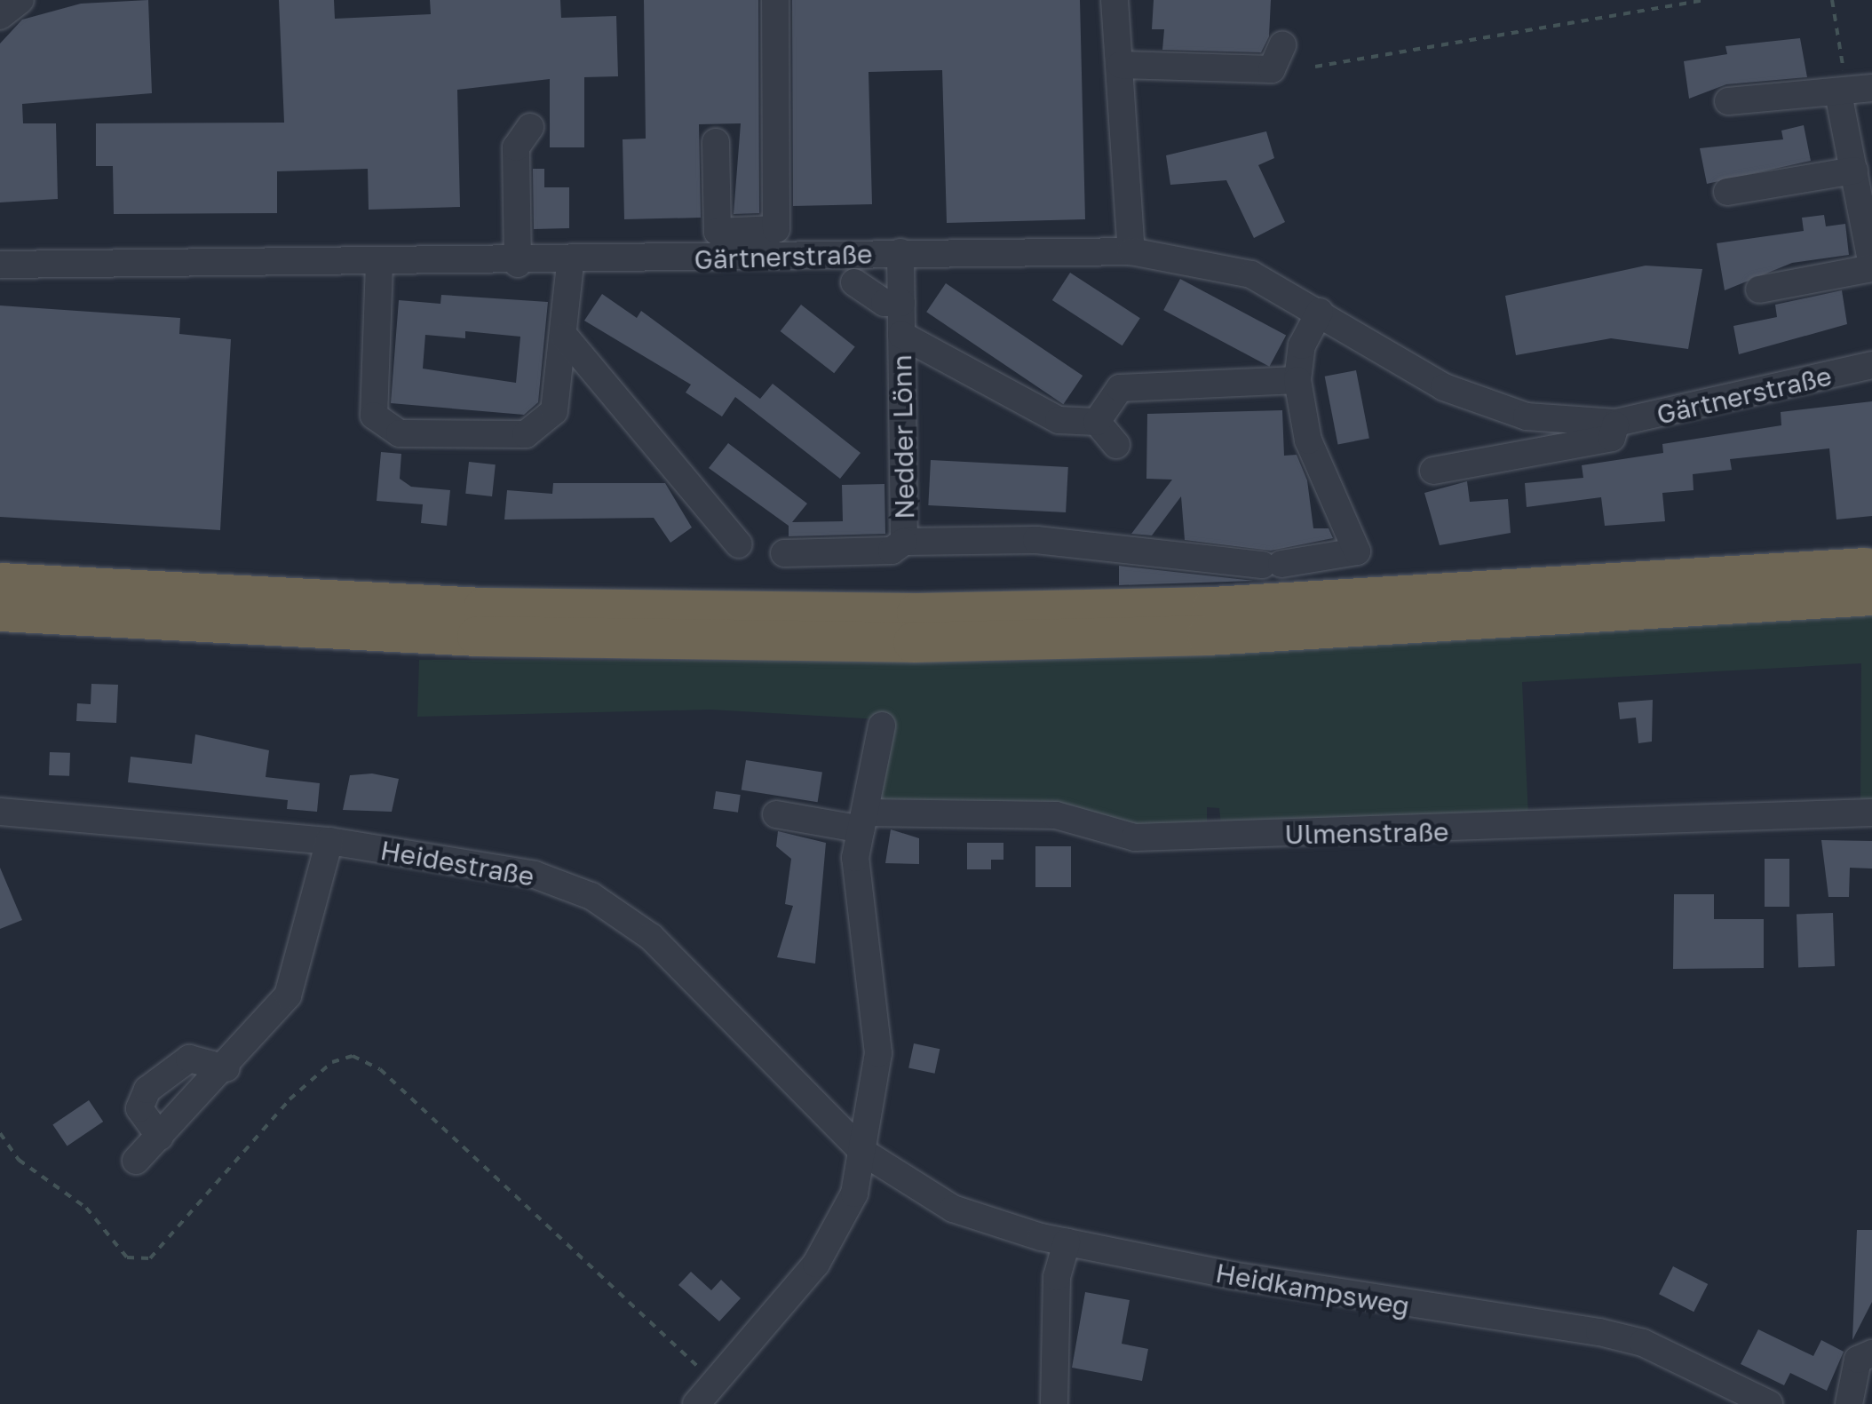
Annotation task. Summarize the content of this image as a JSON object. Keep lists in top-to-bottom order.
{
  "streets": {
    "street": [
      "Gärtnerstraße",
      "Nedder Lönn",
      "Ulmenstraße",
      "Heidestraße",
      "Heidkampsweg"
    ]
  },
  "crossings": [
    ["Gärtnerstraße", "Nedder Lönn"],
    ["Heidestraße", "Heidkampsweg"]
  ]
}
